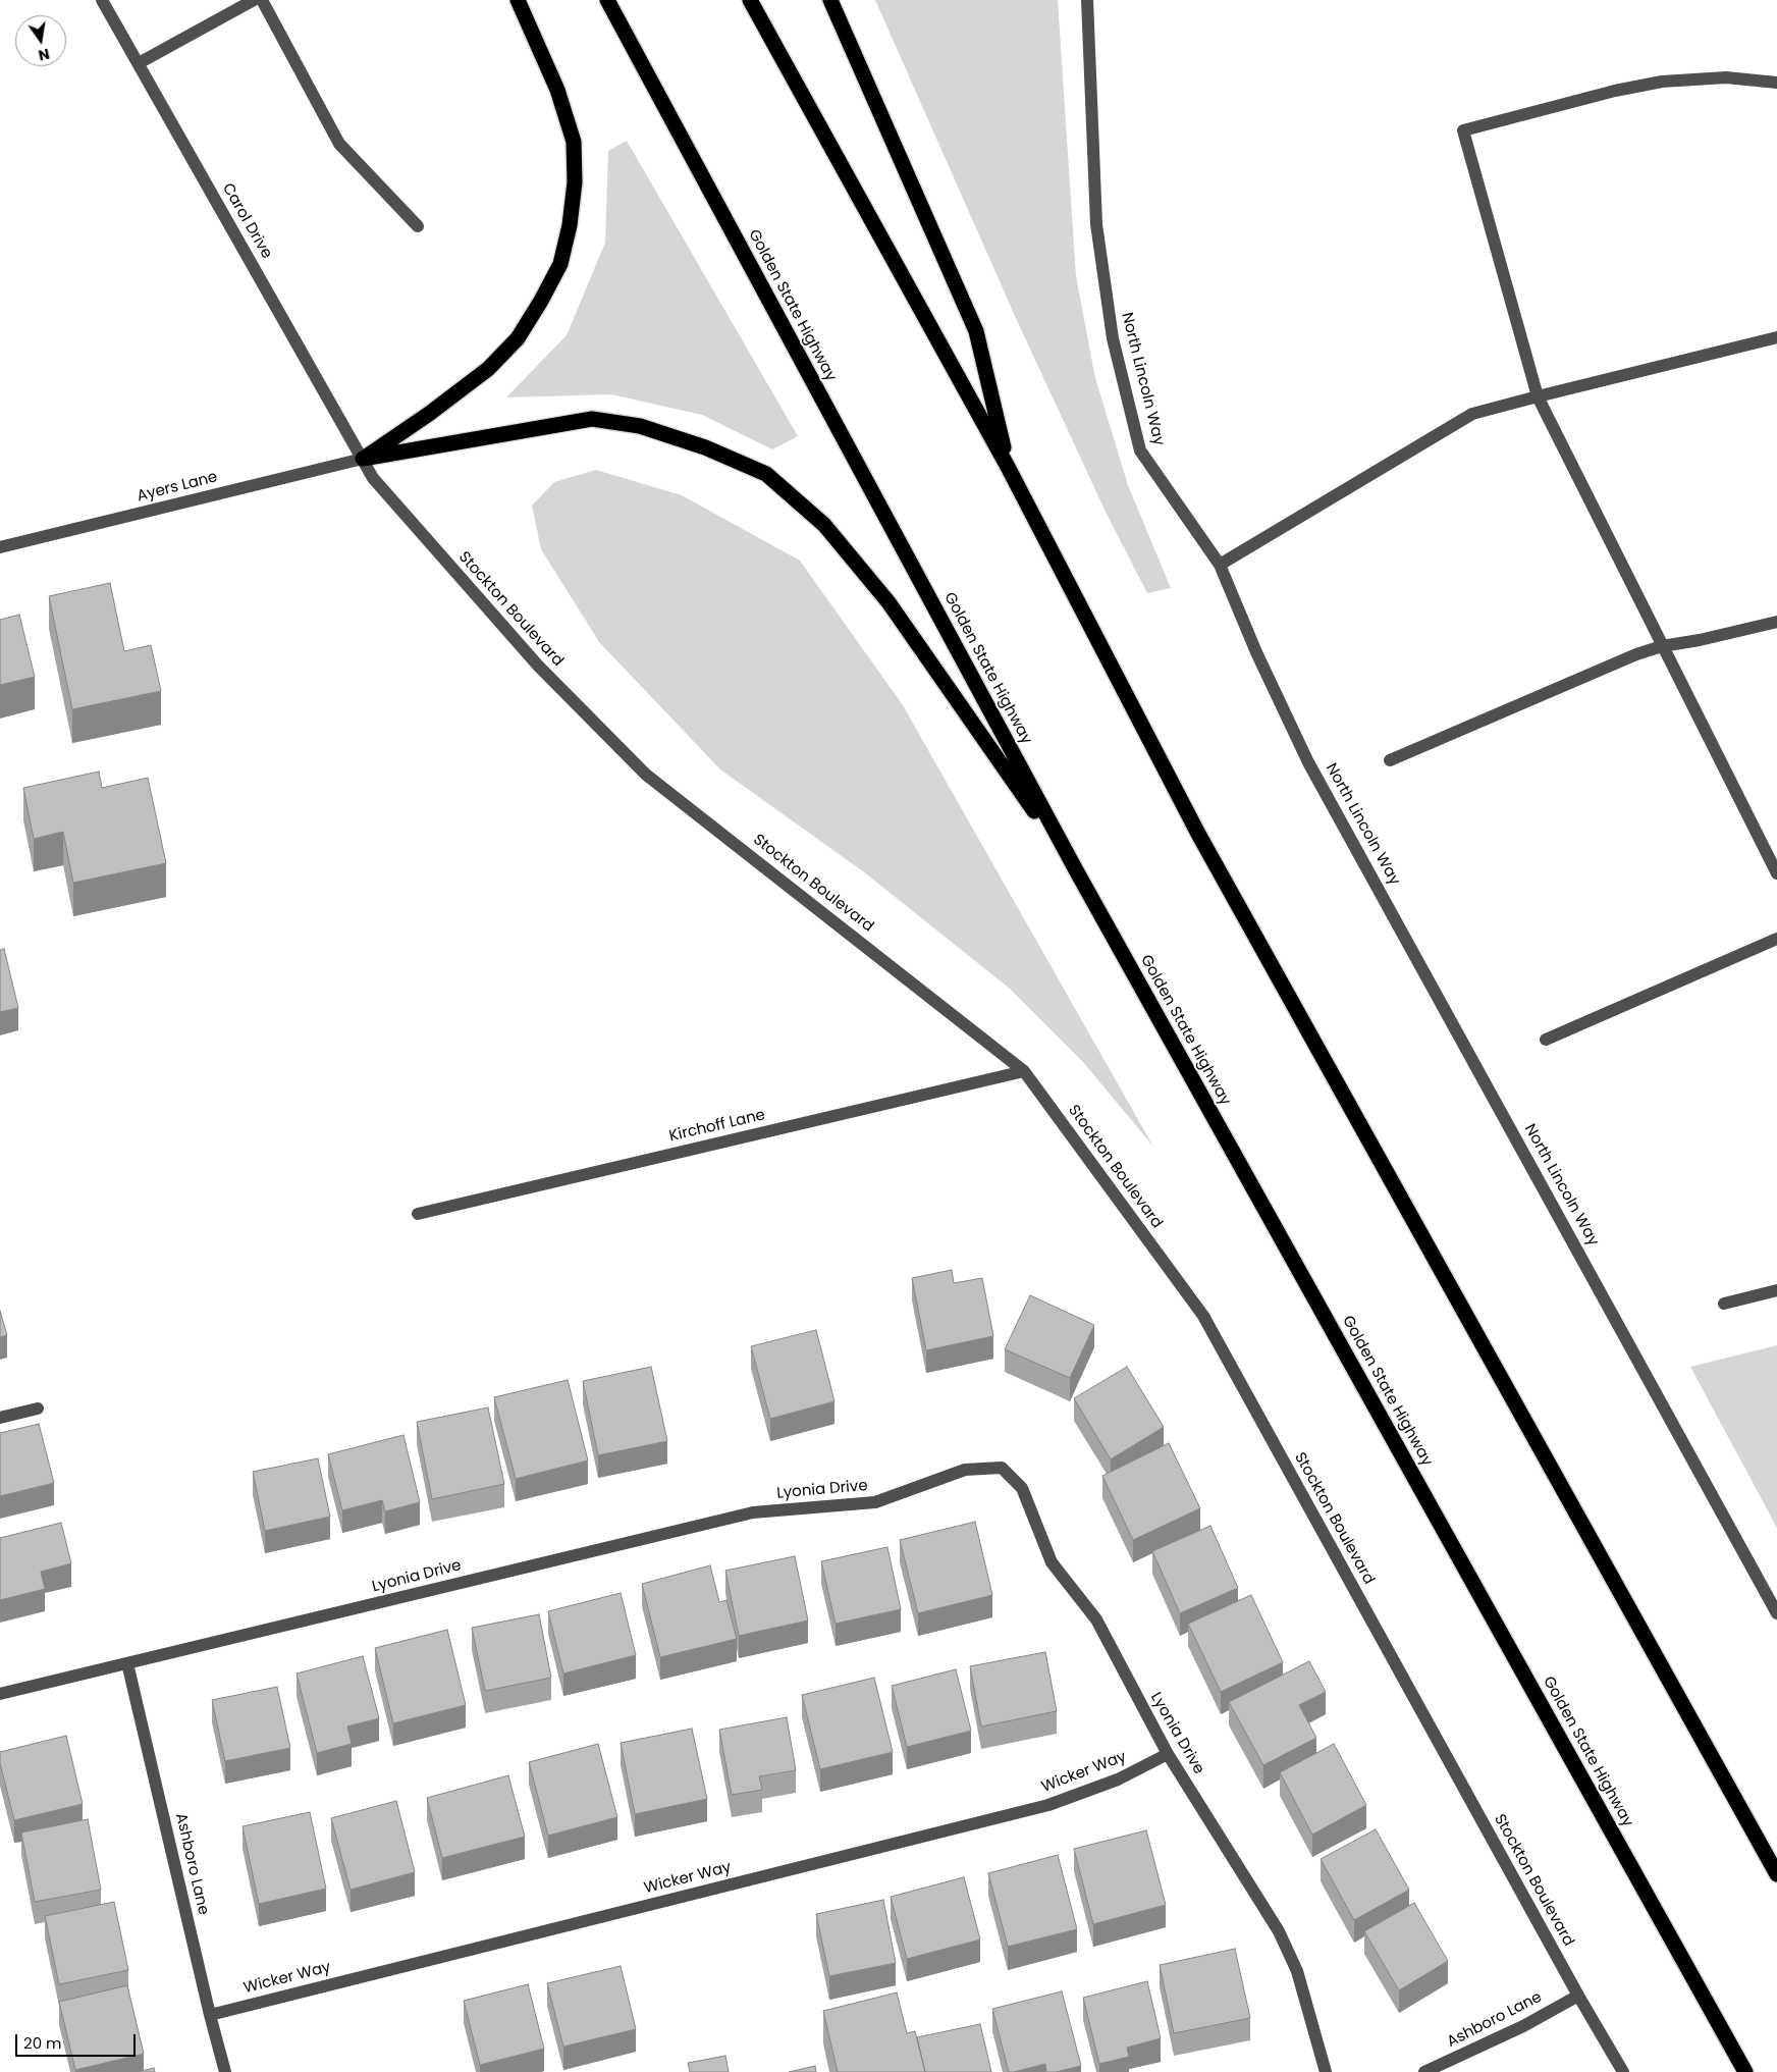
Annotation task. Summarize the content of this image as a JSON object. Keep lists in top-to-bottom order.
{
  "streets": {
    "highway": ["Golden State Highway"],
    "street": [
      "Carol Drive",
      "North Lincoln Way",
      "Ayers Lane",
      "Stockton Boulevard",
      "Kirchoff Lane",
      "Lyonia Drive",
      "Wicker Way",
      "Ashboro Lane"
    ]
  },
  "crossings": [
    ["Carol Drive", "Ayers Lane"],
    ["Carol Drive", "Stockton Boulevard"],
    ["Ayers Lane", "Stockton Boulevard"],
    ["Stockton Boulevard", "Kirchoff Lane"],
    ["Stockton Boulevard", "Ashboro Lane"],
    ["Lyonia Drive", "Wicker Way"],
    ["Lyonia Drive", "Ashboro Lane"],
    ["Wicker Way", "Ashboro Lane"]
  ],
  "scale_bar": "20 m",
  "north": "bottom"
}
